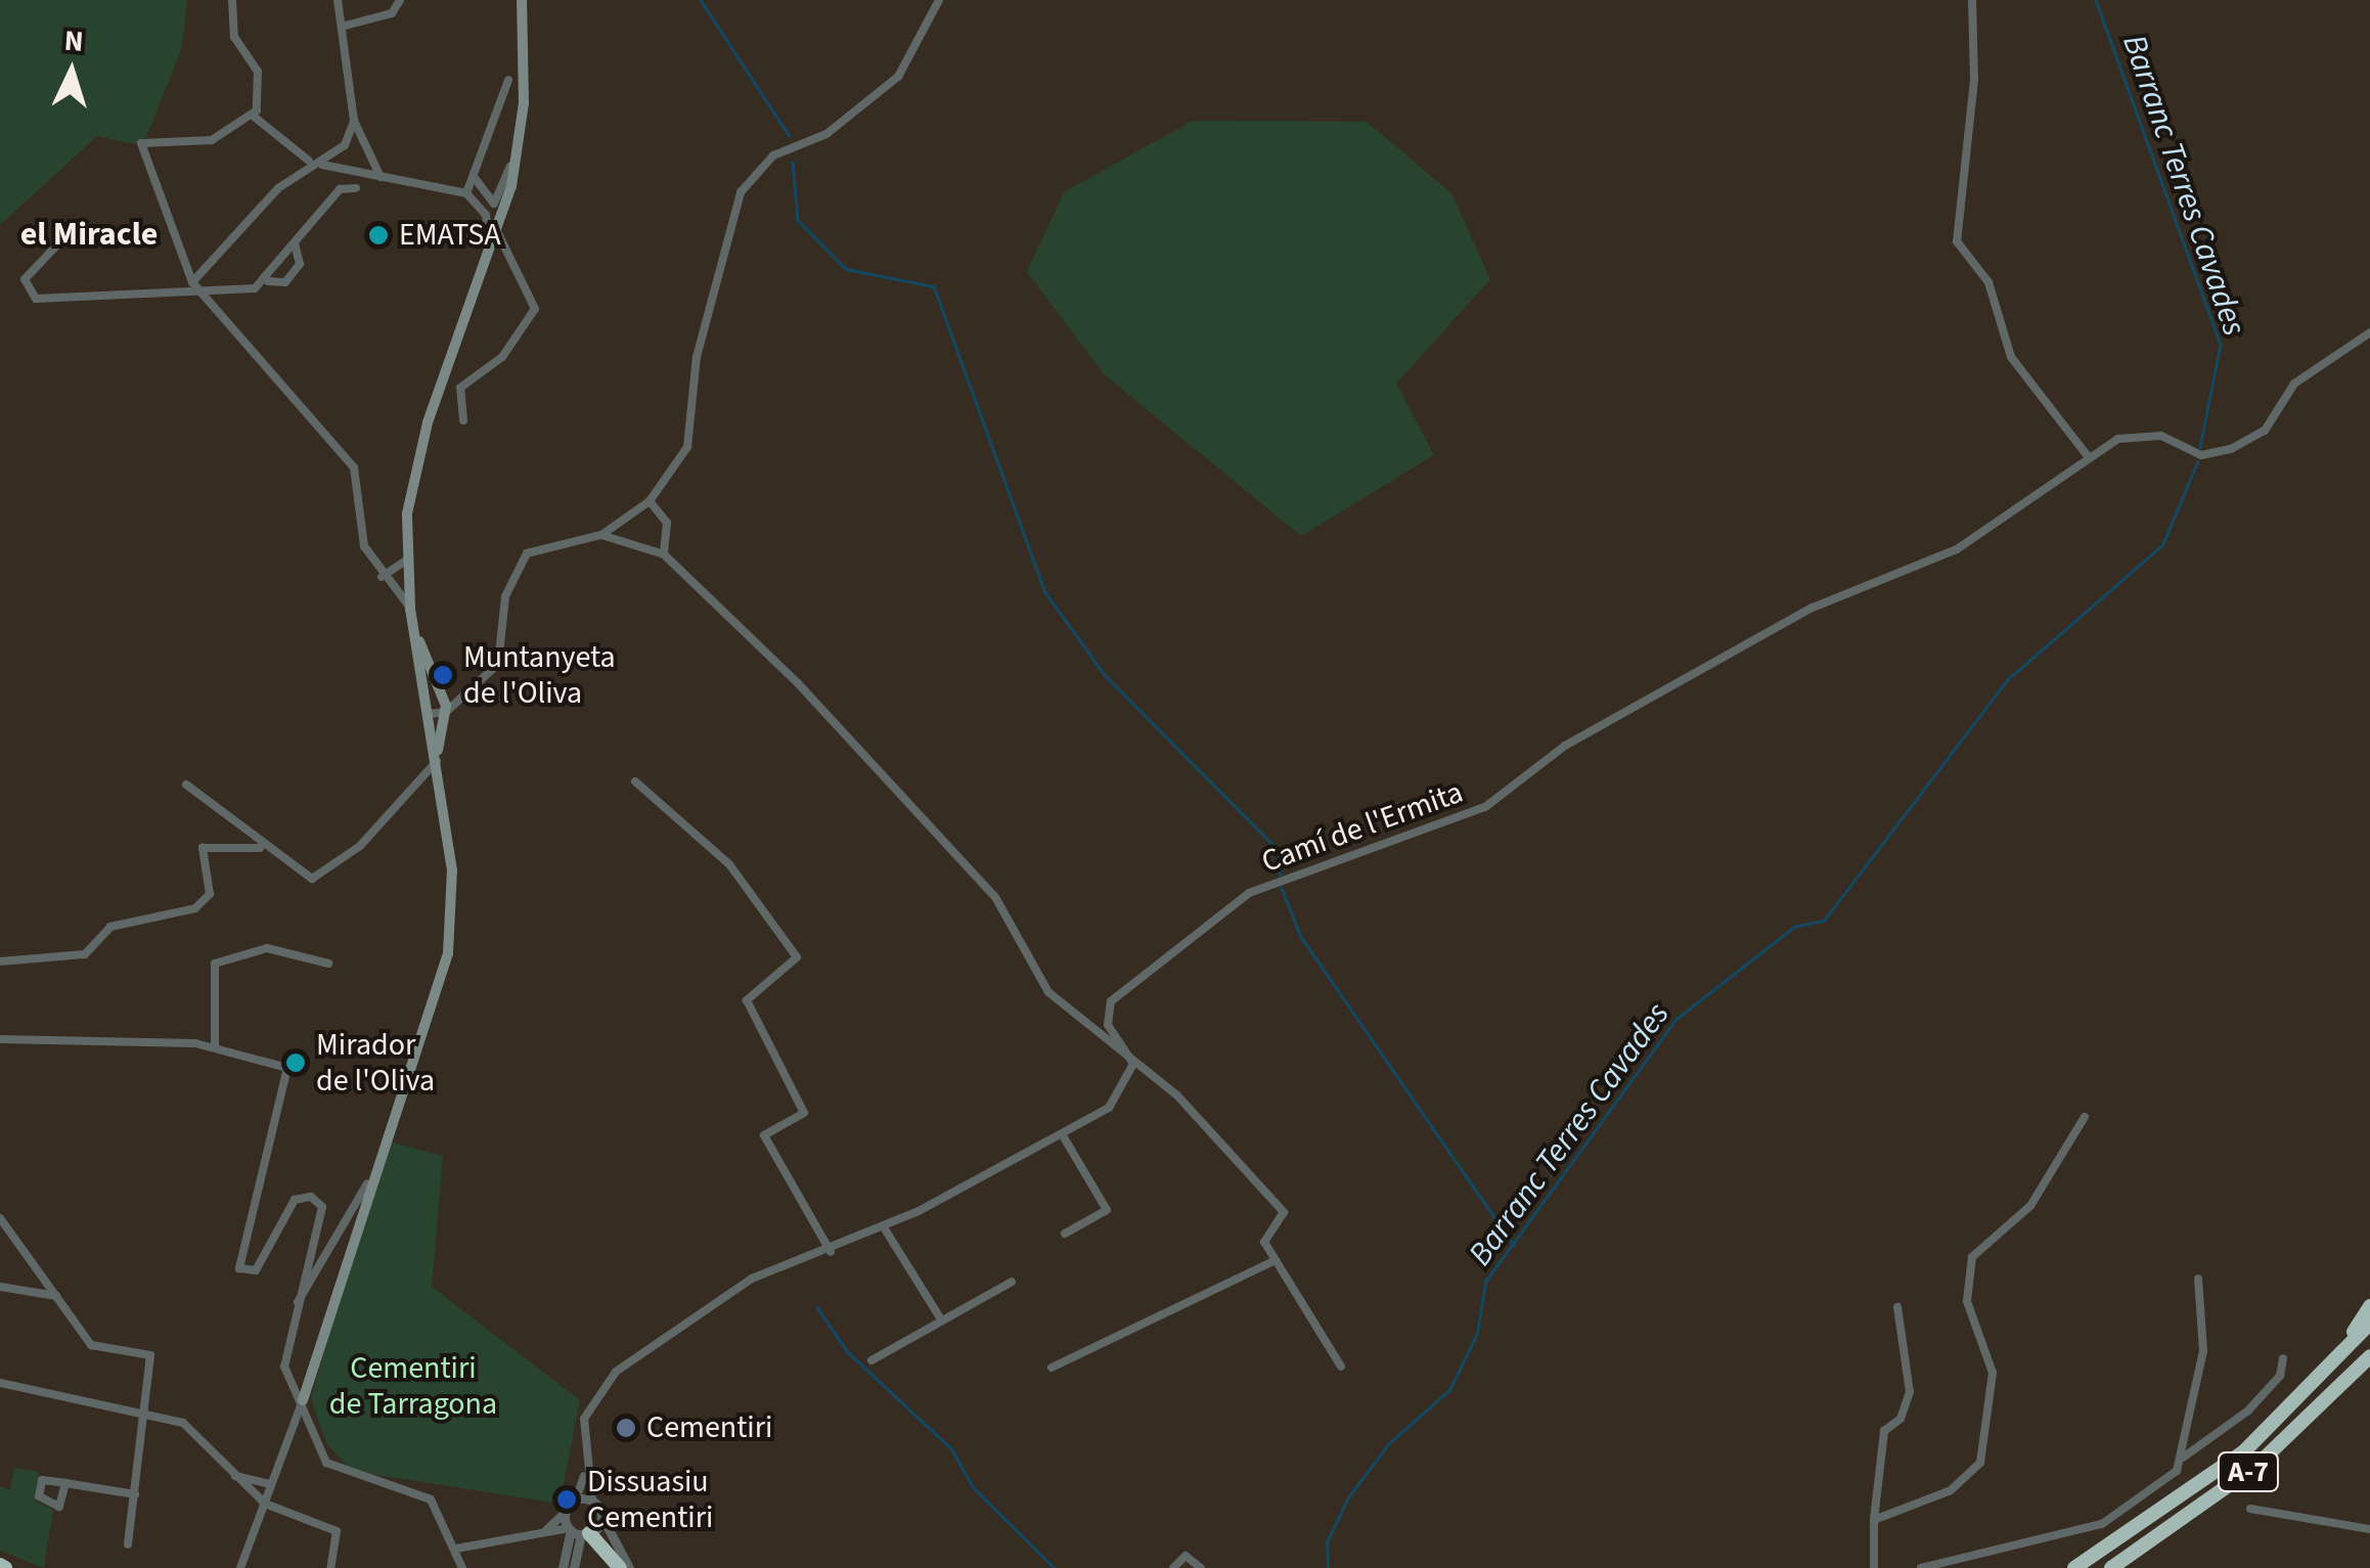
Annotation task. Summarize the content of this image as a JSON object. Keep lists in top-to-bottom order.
{
  "streets": {
    "highway": ["A-7"],
    "street": ["Camí de l'Ermita"]
  },
  "districts": ["el Miracle"],
  "water": ["Barranc Terres Cavades"],
  "parks": ["Cementiri de Tarragona"],
  "places": [
    "EMATSA",
    "Muntanyeta de l'Oliva",
    "Mirador de l'Oliva",
    "Cementiri",
    "Dissuasiu Cementiri"
  ],
  "north": "top"
}
